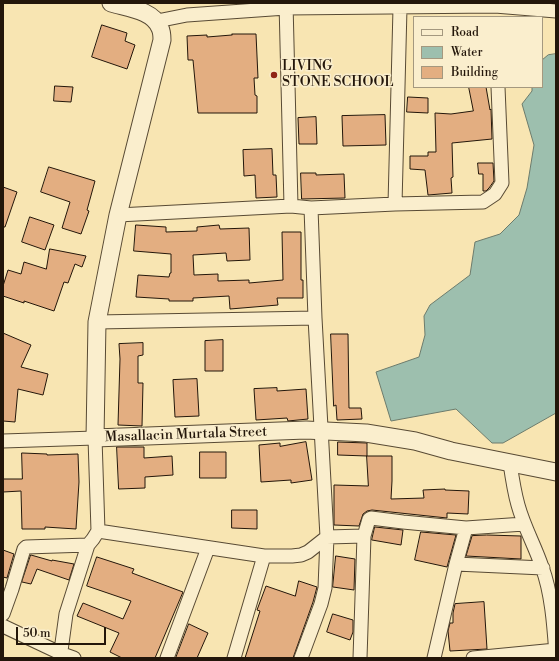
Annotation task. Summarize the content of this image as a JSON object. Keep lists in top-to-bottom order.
{
  "streets": {
    "street": ["Masallacin Murtala Street"]
  },
  "places": ["LIVING STONE SCHOOL"],
  "legend": ["Road", "Water", "Building"],
  "scale_bar": "50 m"
}
